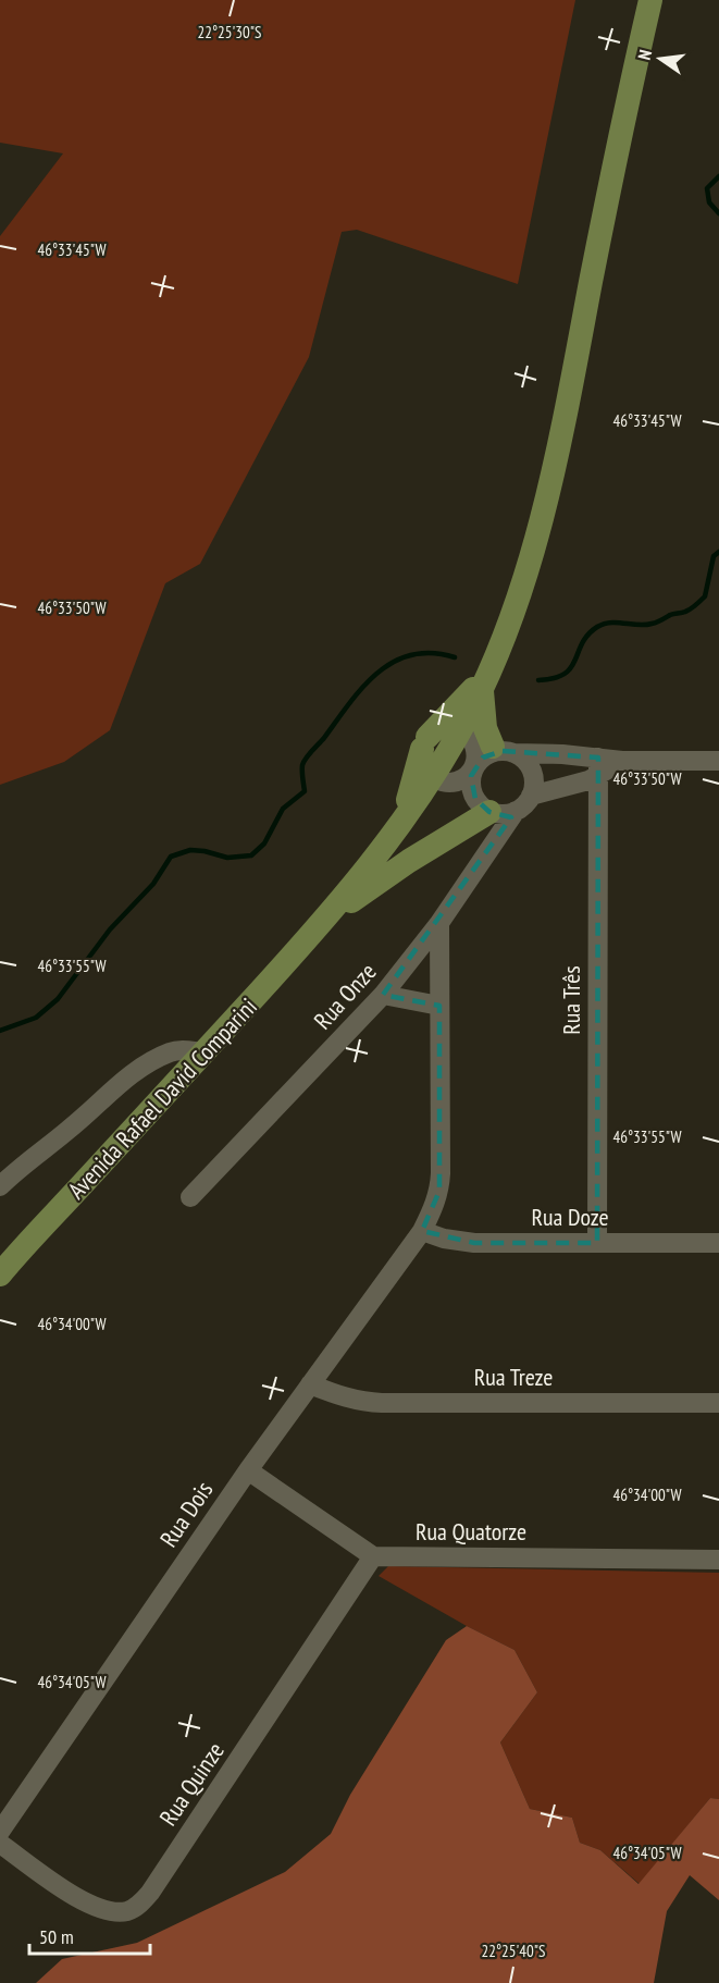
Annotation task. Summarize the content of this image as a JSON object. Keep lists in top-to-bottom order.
{
  "streets": {
    "main road": ["Avenida Rafael David Comparini"],
    "street": [
      "Rua Onze",
      "Rua Três",
      "Rua Doze",
      "Rua Treze",
      "Rua Dois",
      "Rua Quatorze",
      "Rua Quinze"
    ]
  },
  "crossings": [
    ["Rua Onze", "Rua Dois"],
    ["Rua Três", "Rua Doze"],
    ["Rua Doze", "Rua Dois"],
    ["Rua Treze", "Rua Dois"],
    ["Rua Quatorze", "Rua Quinze"]
  ],
  "scale_bar": "50 m",
  "north": "left",
  "coordinates": [
    "22°25'30\"S",
    "46°33'45\"W",
    "46°33'50\"W",
    "46°33'55\"W",
    "46°34'00\"W",
    "46°34'05\"W",
    "22°25'40\"S"
  ]
}
